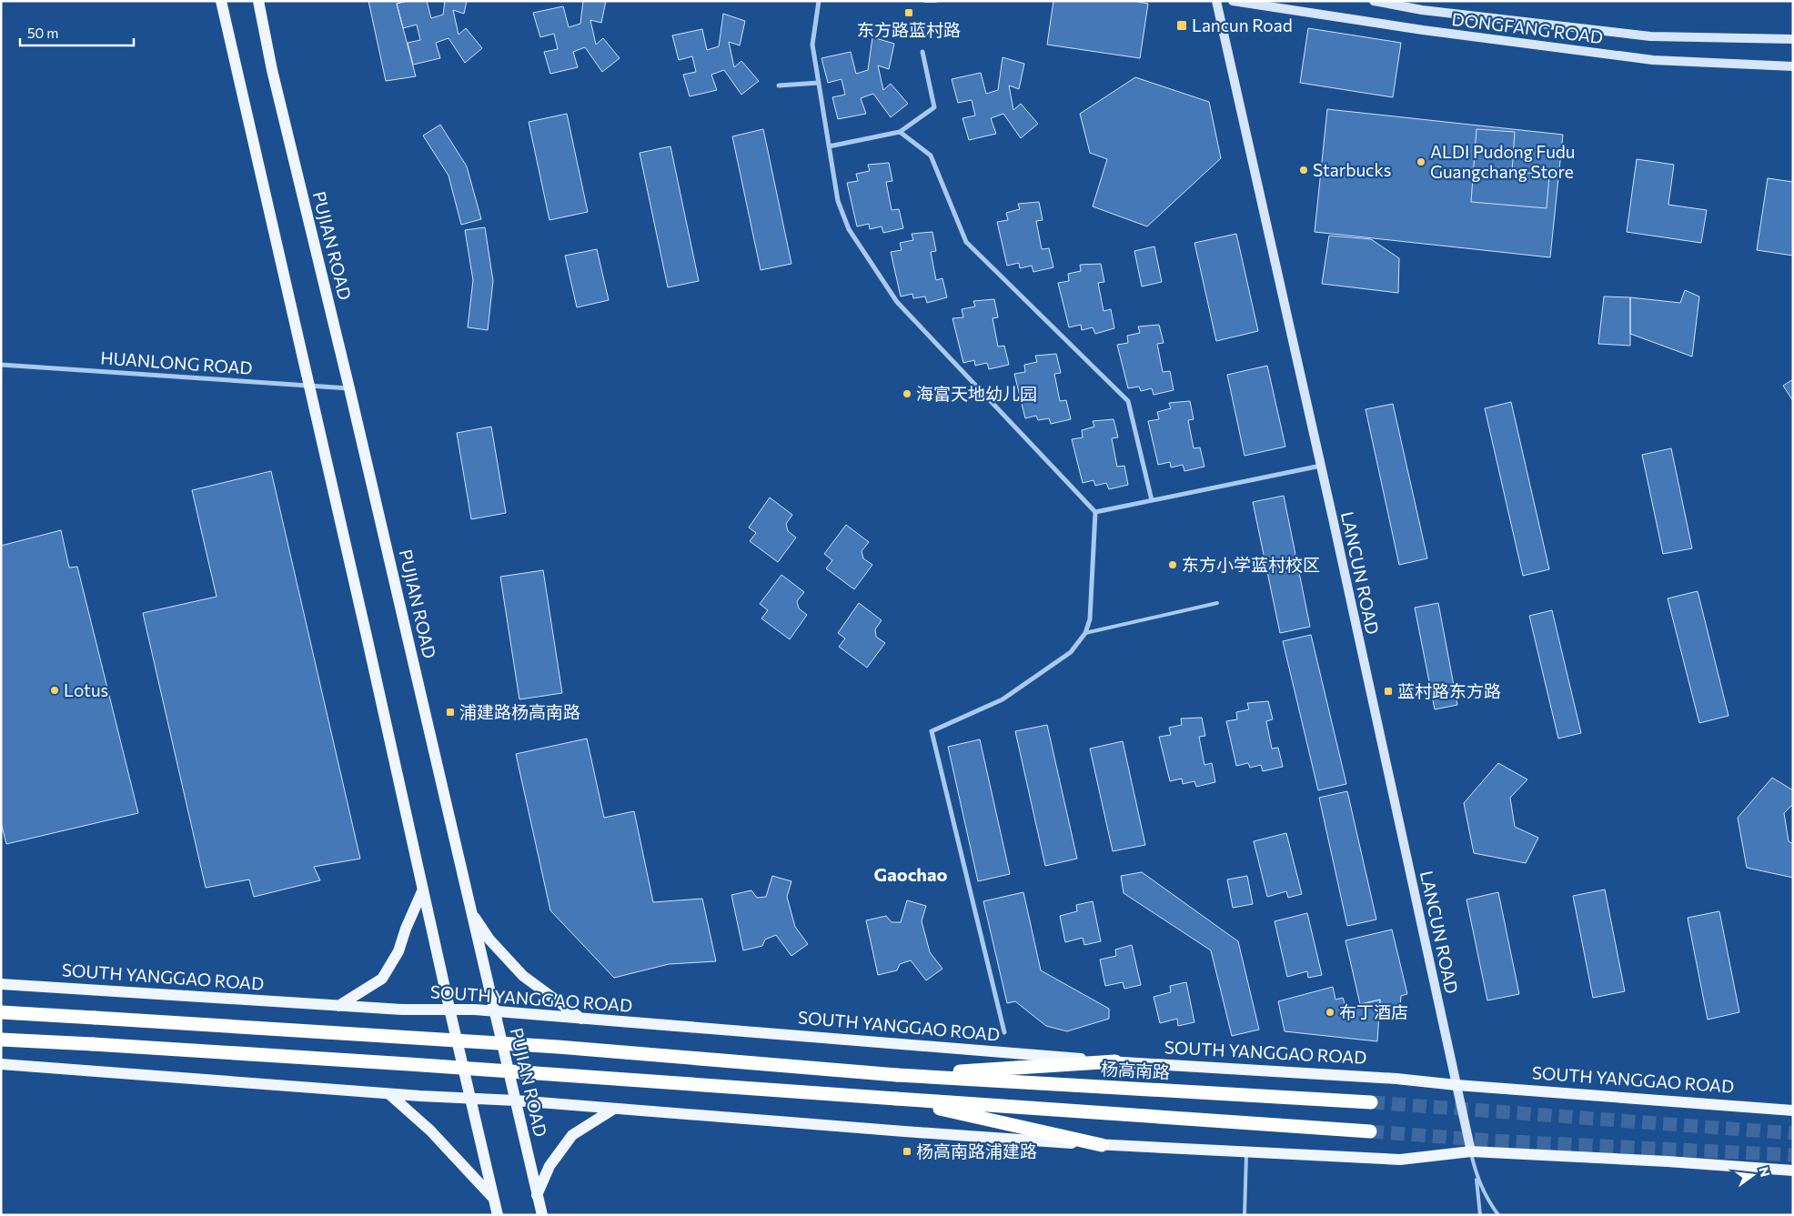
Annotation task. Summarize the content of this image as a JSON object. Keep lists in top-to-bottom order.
{
  "streets": {
    "highway": ["杨高南路"],
    "main road": ["PUJIAN ROAD", "SOUTH YANGGAO ROAD"],
    "street": ["DONGFANG ROAD", "HUANLONG ROAD", "LANCUN ROAD"]
  },
  "crossings": [
    ["PUJIAN ROAD", "HUANLONG ROAD"],
    ["PUJIAN ROAD", "SOUTH YANGGAO ROAD"],
    ["LANCUN ROAD", "SOUTH YANGGAO ROAD"]
  ],
  "districts": ["Gaochao"],
  "places": {
    "transit": [
      "东方路蓝村路",
      "Lancun Road",
      "蓝村路东方路",
      "浦建路杨高南路",
      "杨高南路浦建路"
    ],
    "other": [
      "ALDI Pudong Fudu Guangchang Store",
      "Starbucks",
      "海富天地幼儿园",
      "东方小学蓝村校区",
      "Lotus",
      "布丁酒店"
    ]
  },
  "scale_bar": "50 m",
  "north": "right"
}
